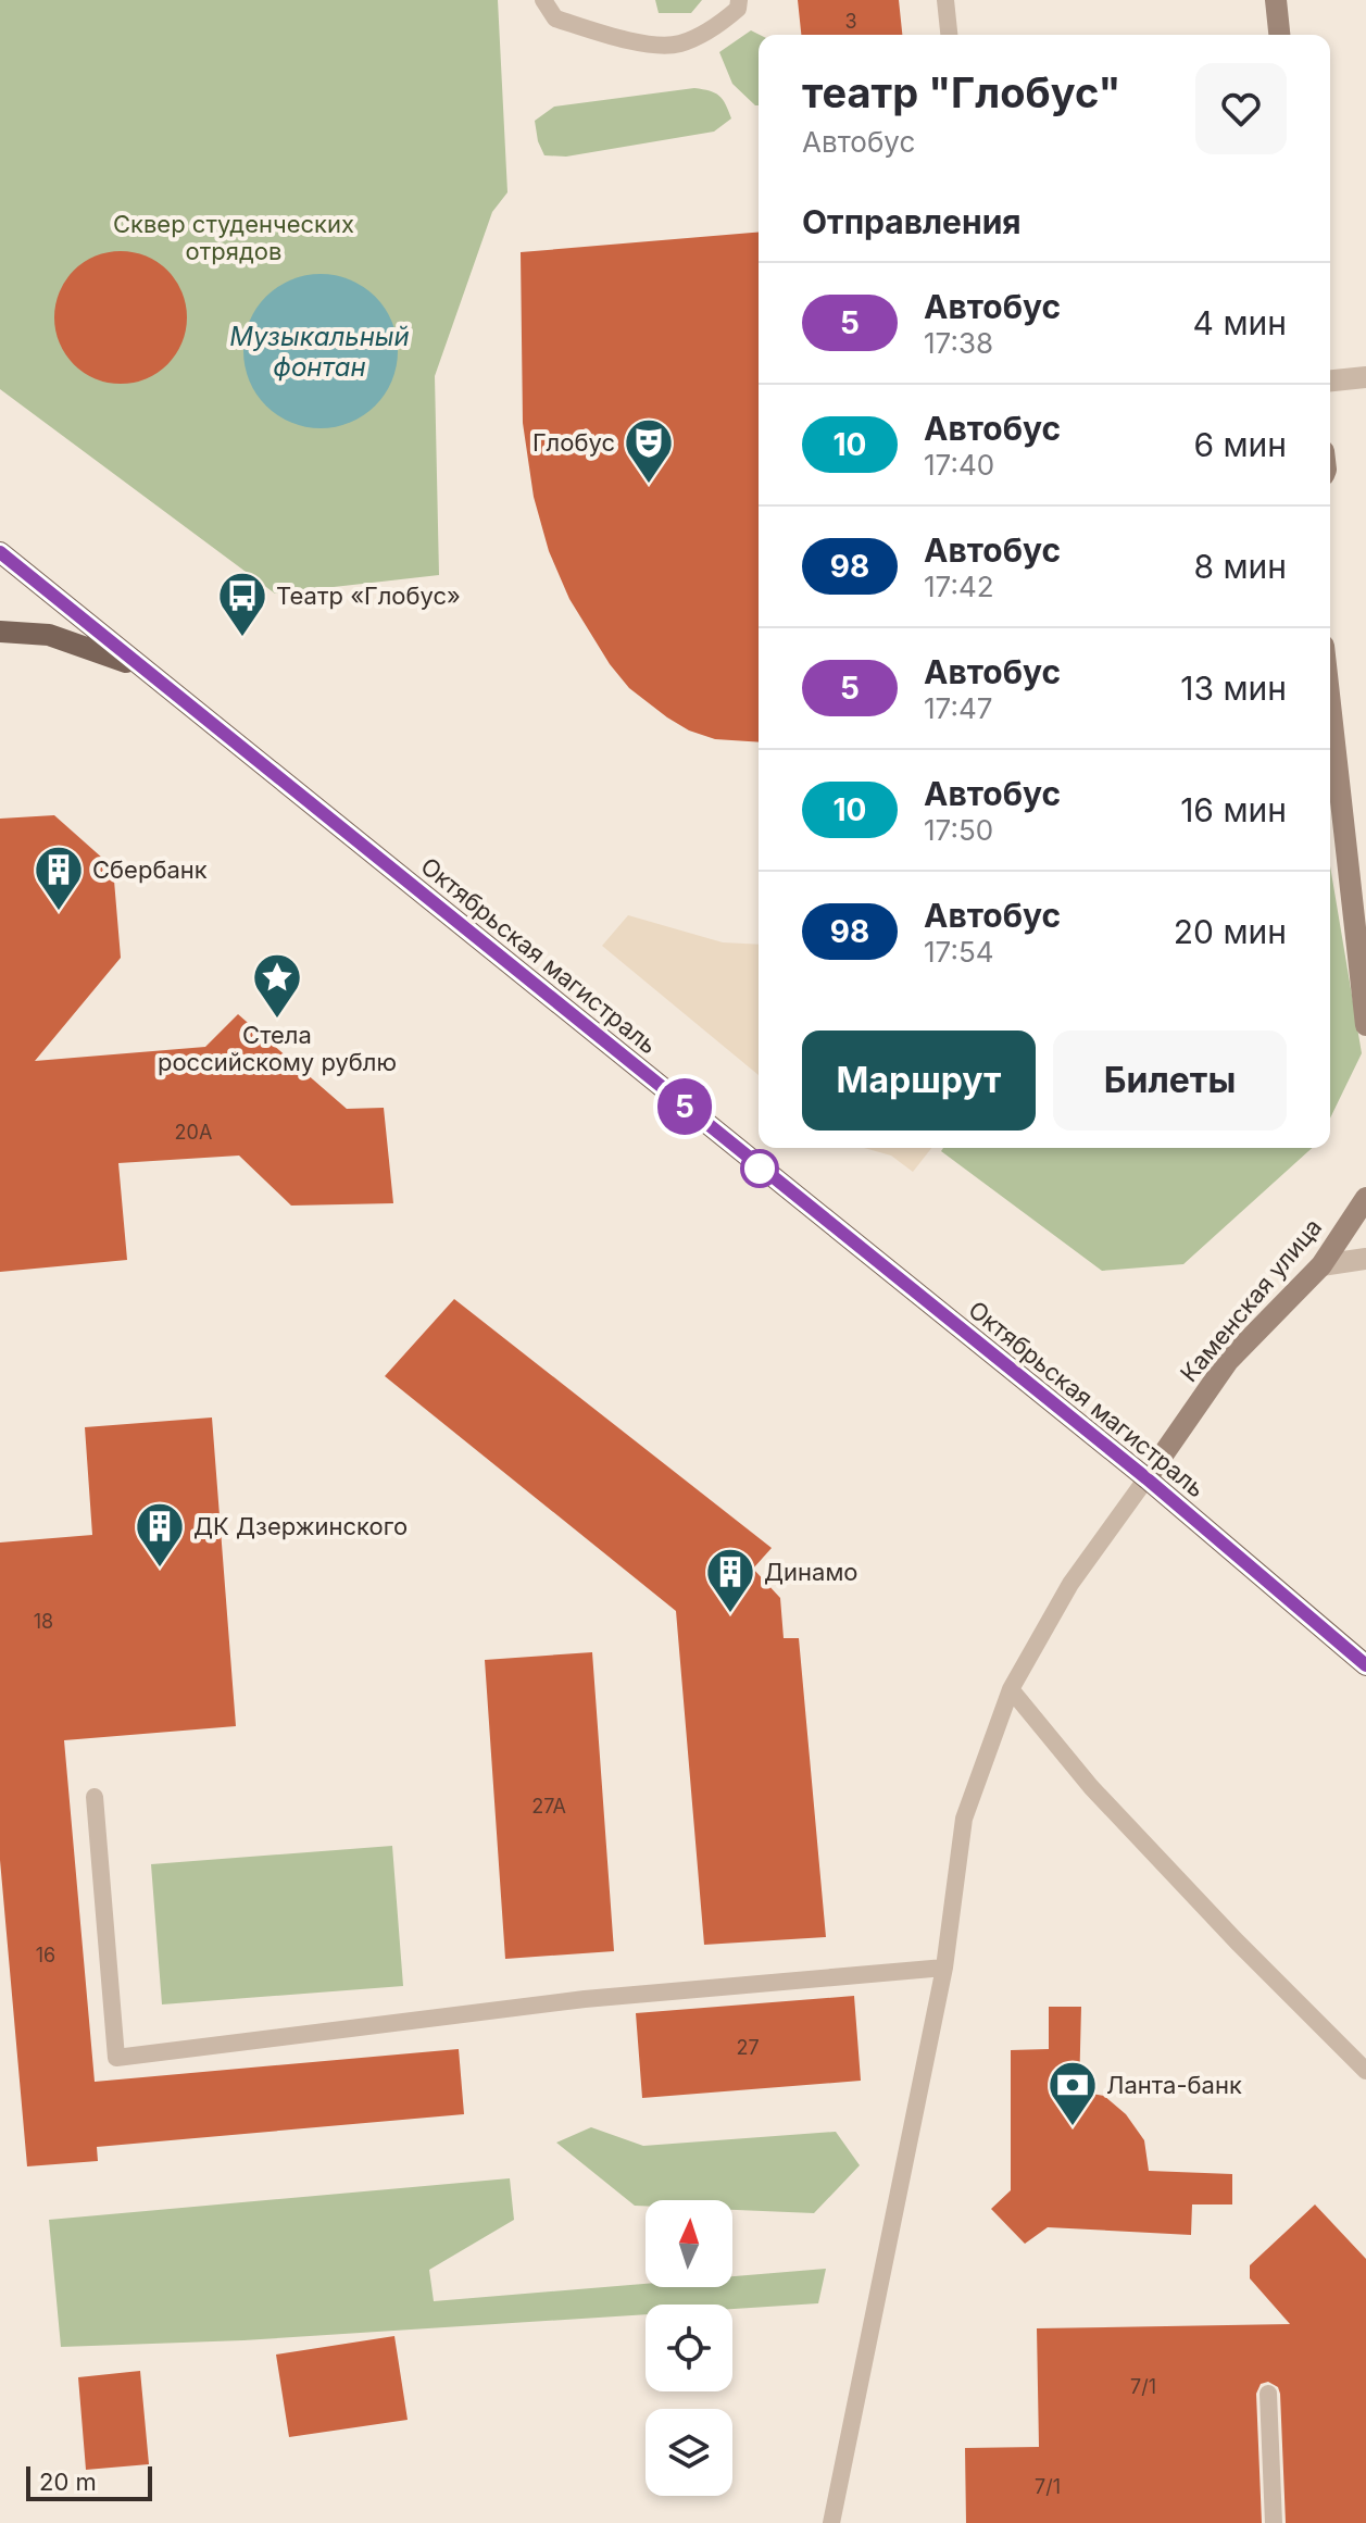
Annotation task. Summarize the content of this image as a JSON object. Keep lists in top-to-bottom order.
{
  "streets": {
    "main road": ["Октябрьская магистраль"],
    "street": ["Каменская улица"]
  },
  "crossings": [
    ["Октябрьская магистраль", "Каменская улица"]
  ],
  "water": ["Музыкальный фонтан"],
  "parks": ["Сквер студенческих отрядов"],
  "places": {
    "theatre": ["Глобус"],
    "bus stop": ["Театр «Глобус»"],
    "building": ["Сбербанк", "ДК Дзержинского", "Динамо"],
    "place": ["Стела российскому рублю"],
    "bank": ["Ланта-банк"]
  },
  "lines": ["bus line 5"],
  "house_numbers": [
    "3",
    "20А",
    "18",
    "27А",
    "16",
    "27",
    "7/1",
    "7/1"
  ],
  "scale_bar": "20 m",
  "north": "top",
  "page": {
    "on_map": "5",
    "heading": [
      ["театр \"Глобус\"", "Автобус"],
      "Отправления"
    ],
    "list": [
      {
        "mark": "5",
        "name": "Автобус",
        "note": "17:38",
        "value": "4 мин"
      },
      {
        "mark": "10",
        "name": "Автобус",
        "note": "17:40",
        "value": "6 мин"
      },
      {
        "mark": "98",
        "name": "Автобус",
        "note": "17:42",
        "value": "8 мин"
      },
      {
        "mark": "5",
        "name": "Автобус",
        "note": "17:47",
        "value": "13 мин"
      },
      {
        "mark": "10",
        "name": "Автобус",
        "note": "17:50",
        "value": "16 мин"
      },
      {
        "mark": "98",
        "name": "Автобус",
        "note": "17:54",
        "value": "20 мин"
      }
    ],
    "buttons": ["Маршрут", "Билеты"],
    "scale": "20 m"
  }
}
